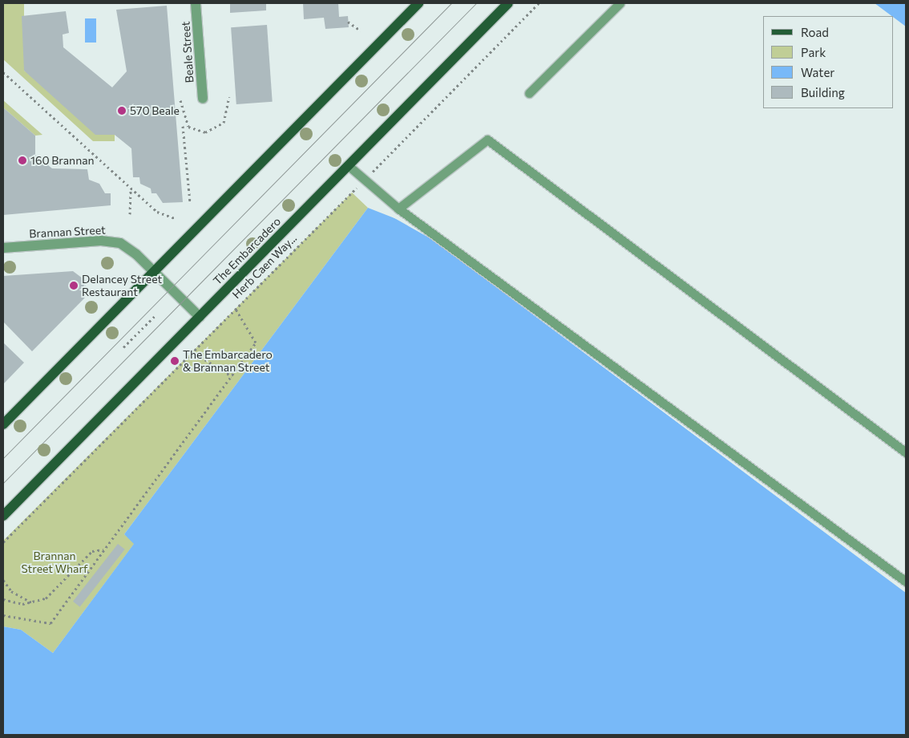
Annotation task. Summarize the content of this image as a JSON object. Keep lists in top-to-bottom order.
{
  "streets": {
    "main road": ["The Embarcadero"],
    "street": ["Beale Street", "Brannan Street"],
    "path": ["Herb Caen Way..."]
  },
  "crossings": [
    ["Brannan Street", "The Embarcadero"]
  ],
  "parks": ["Brannan Street Wharf"],
  "places": [
    "570 Beale",
    "160 Brannan",
    "Delancey Street Restaurant",
    "The Embarcadero & Brannan Street"
  ],
  "legend": [
    "Road",
    "Park",
    "Water",
    "Building"
  ]
}
